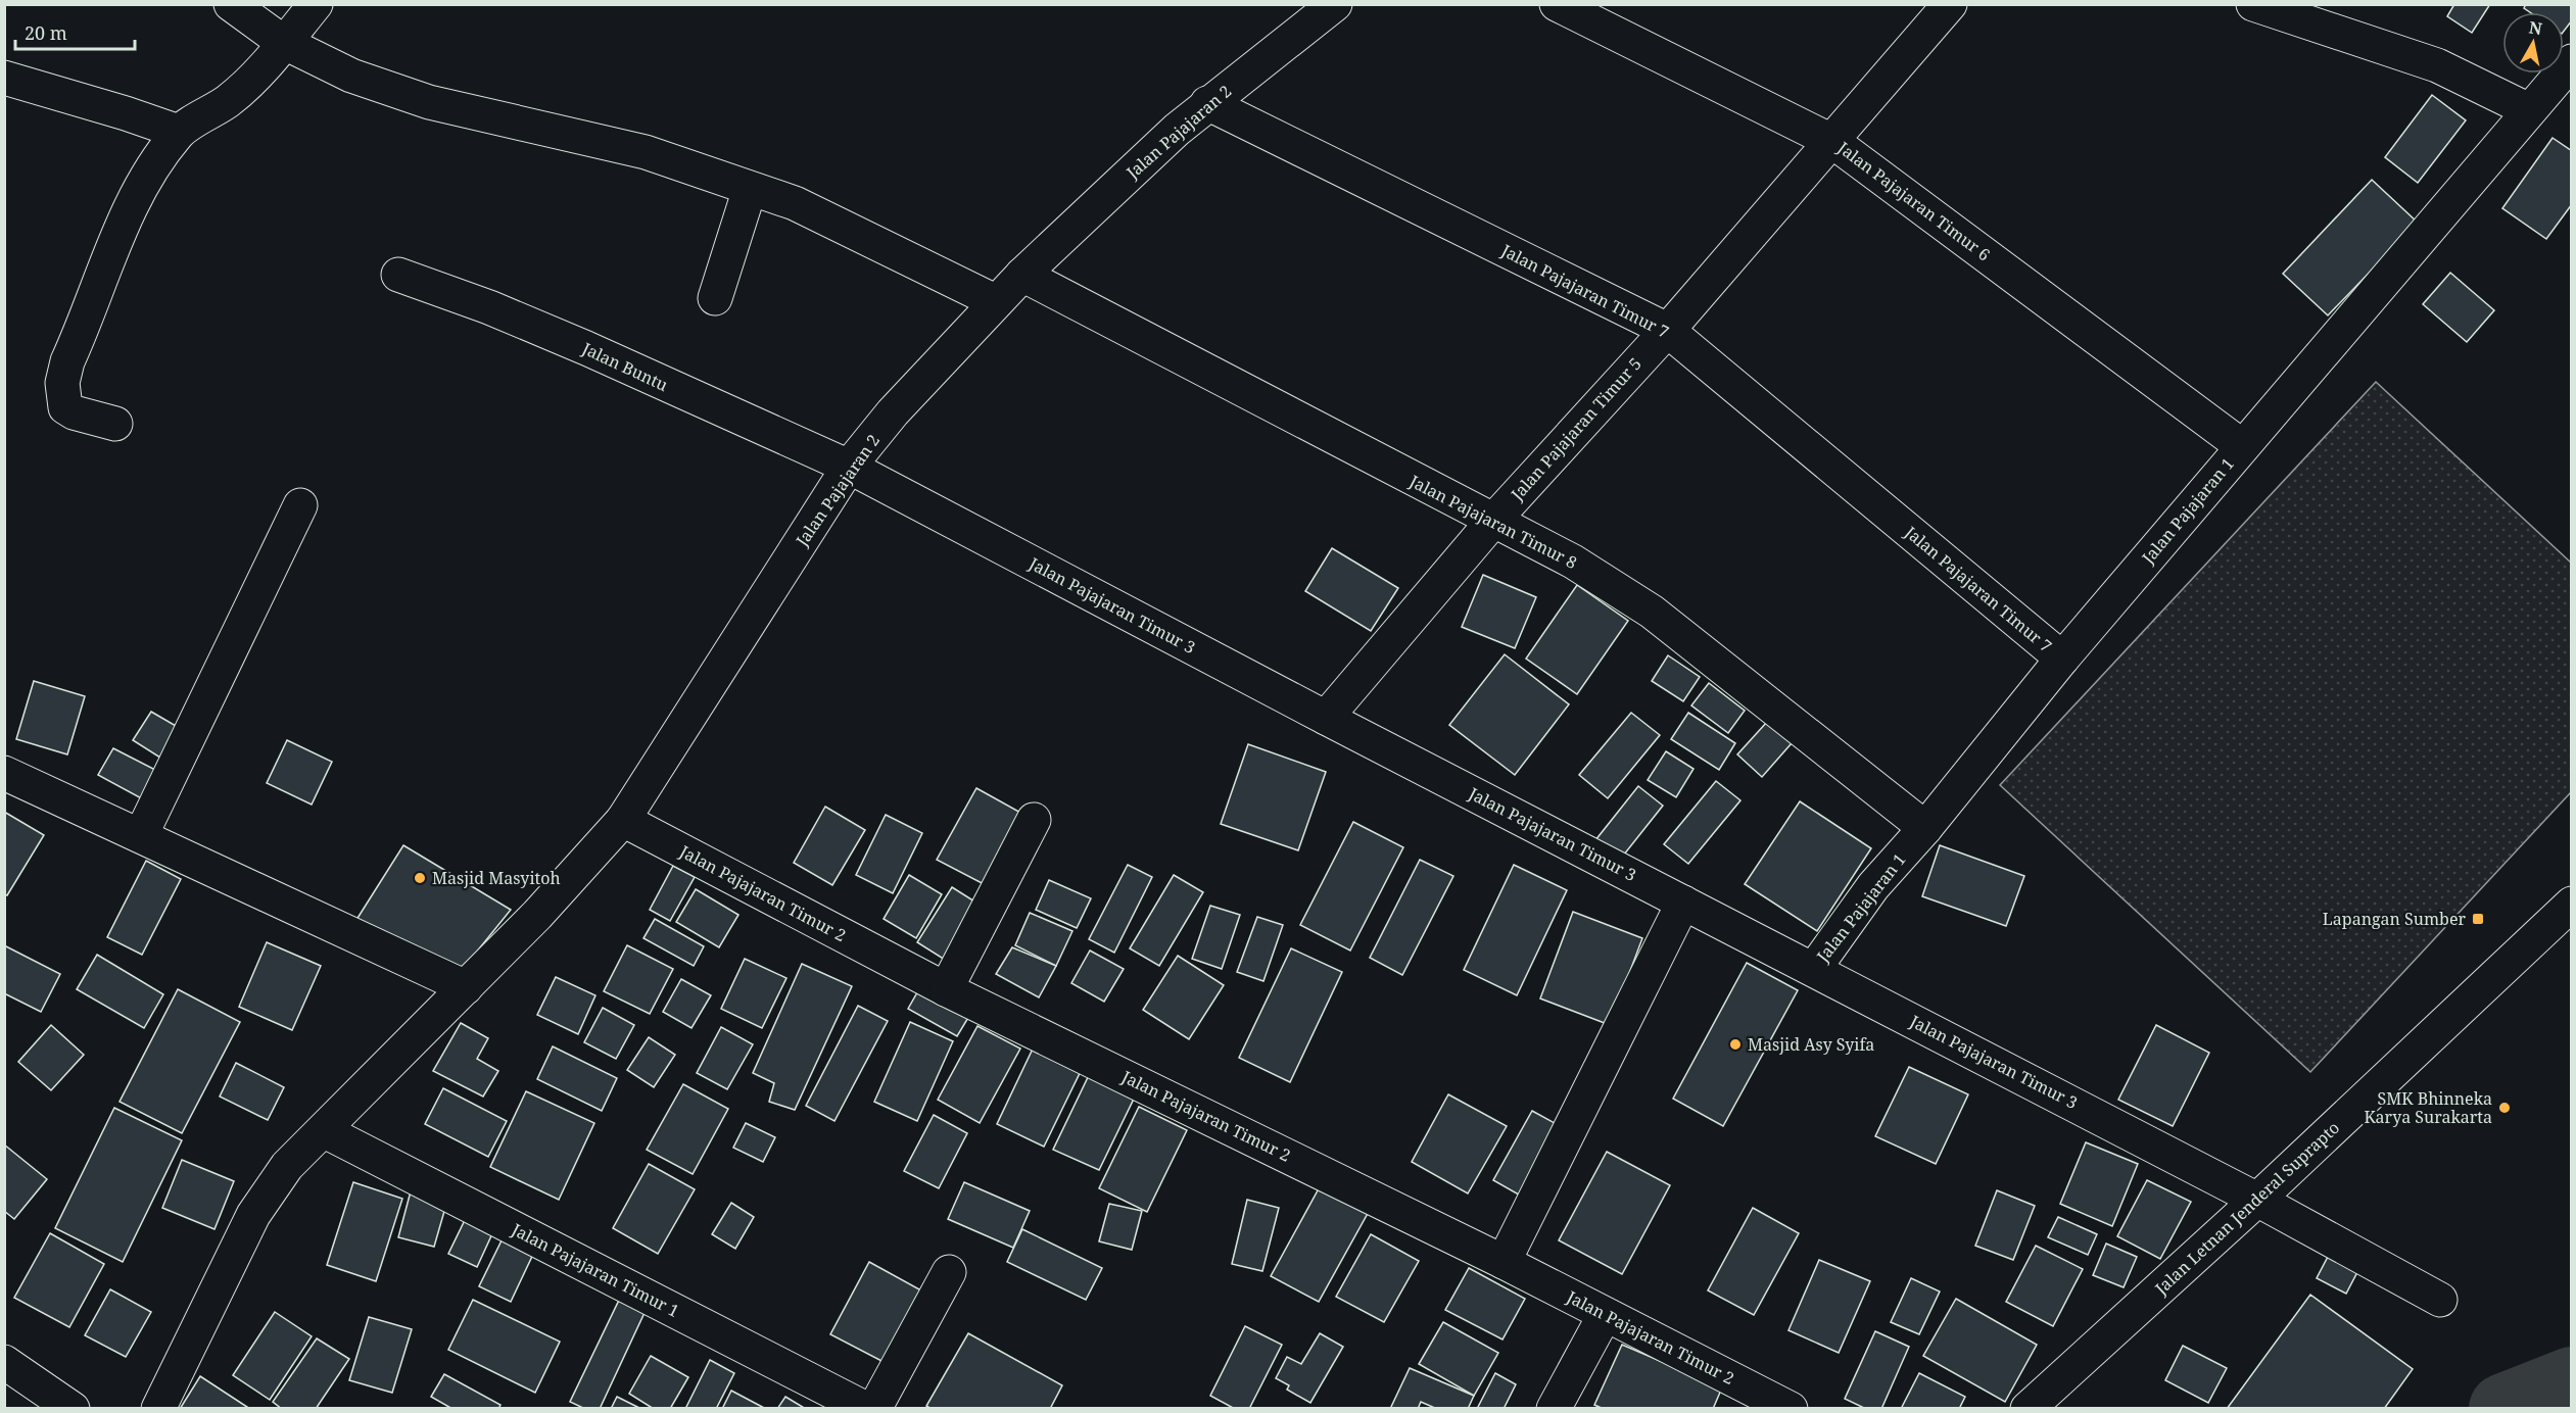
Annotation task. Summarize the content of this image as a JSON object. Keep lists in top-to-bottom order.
{
  "streets": {
    "main road": [
      "Jalan Pajajaran 2",
      "Jalan Pajajaran Timur 6",
      "Jalan Pajajaran Timur 7",
      "Jalan Buntu",
      "Jalan Pajajaran Timur 5",
      "Jalan Pajajaran 1",
      "Jalan Pajajaran Timur 8",
      "Jalan Pajajaran Timur 3",
      "Jalan Pajajaran Timur 2",
      "Jalan Letnan Jenderal Suprapto",
      "Jalan Pajajaran Timur 1"
    ]
  },
  "crossings": [
    ["Jalan Pajajaran 2", "Jalan Pajajaran Timur 7"],
    ["Jalan Pajajaran 2", "Jalan Buntu"],
    ["Jalan Pajajaran 2", "Jalan Pajajaran Timur 8"],
    ["Jalan Pajajaran 2", "Jalan Pajajaran Timur 3"],
    ["Jalan Pajajaran 2", "Jalan Pajajaran Timur 2"],
    ["Jalan Pajajaran 2", "Jalan Pajajaran Timur 1"],
    ["Jalan Pajajaran Timur 6", "Jalan Pajajaran Timur 5"],
    ["Jalan Pajajaran Timur 6", "Jalan Pajajaran 1"],
    ["Jalan Pajajaran Timur 7", "Jalan Pajajaran Timur 5"],
    ["Jalan Pajajaran Timur 7", "Jalan Pajajaran 1"],
    ["Jalan Buntu", "Jalan Pajajaran Timur 3"],
    ["Jalan Pajajaran Timur 5", "Jalan Pajajaran Timur 8"],
    ["Jalan Pajajaran Timur 5", "Jalan Pajajaran Timur 3"],
    ["Jalan Pajajaran 1", "Jalan Pajajaran Timur 8"],
    ["Jalan Pajajaran 1", "Jalan Pajajaran Timur 3"],
    ["Jalan Pajajaran Timur 3", "Jalan Letnan Jenderal Suprapto"]
  ],
  "places": {
    "other": ["Masjid Masyitoh", "Masjid Asy Syifa", "SMK Bhinneka Karya Surakarta"],
    "transit": ["Lapangan Sumber"]
  },
  "scale_bar": "20 m",
  "north": "top"
}
